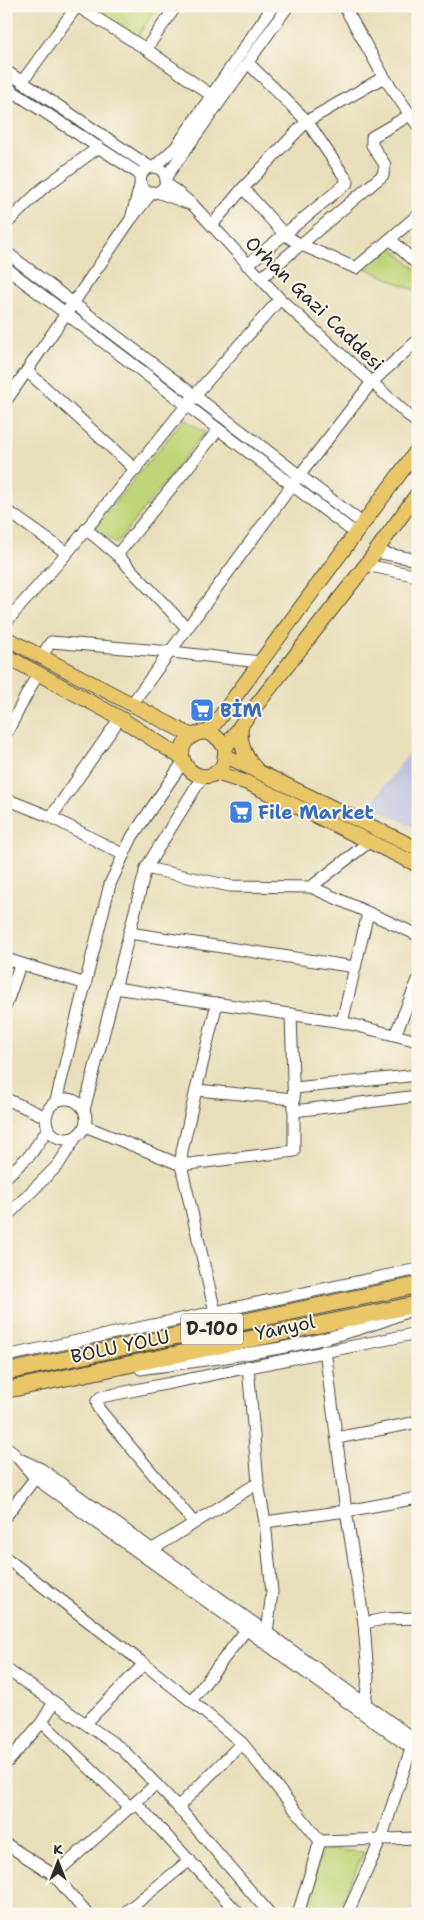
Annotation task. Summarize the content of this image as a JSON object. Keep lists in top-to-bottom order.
{
  "streets": {
    "highway": ["D-100", "BOLU YOLU"],
    "street": ["Orhan Gazi Caddesi", "Yanyol"]
  },
  "crossings": [
    ["Yanyol", "BOLU YOLU"]
  ],
  "places": {
    "supermarket": ["BİM", "File Market"]
  },
  "north": "top"
}
